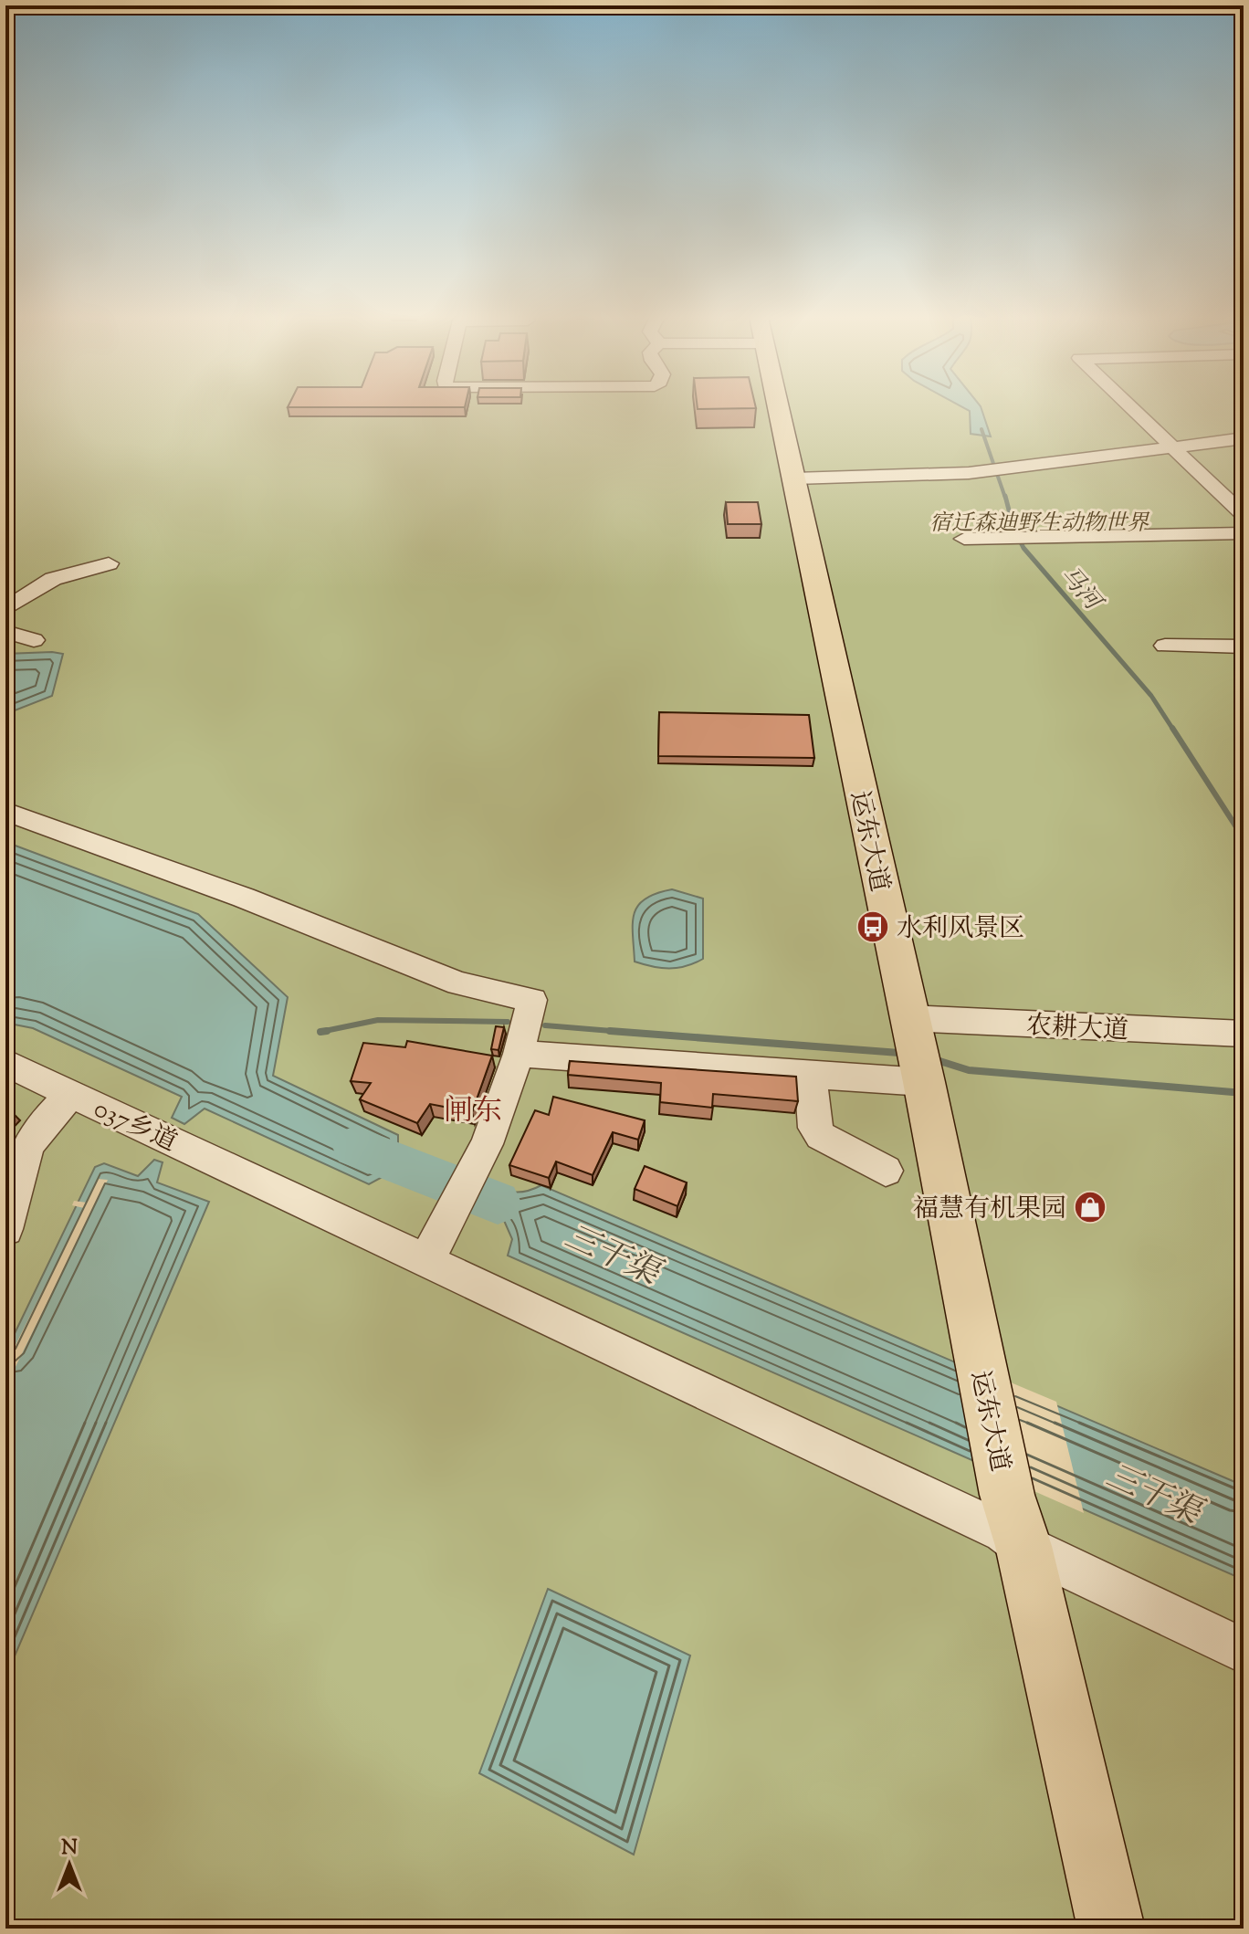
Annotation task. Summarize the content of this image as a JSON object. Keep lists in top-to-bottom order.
{
  "streets": {
    "main road": ["运东大道"],
    "street": ["农耕大道", "037乡道"]
  },
  "crossings": [
    ["运东大道", "农耕大道"],
    ["运东大道", "037乡道"]
  ],
  "districts": ["闸东"],
  "water": ["马河", "三干渠"],
  "parks": ["宿迁森迪野生动物世界"],
  "places": {
    "bus stop": ["水利风景区"],
    "shop": ["福慧有机果园"]
  },
  "north": "top"
}
